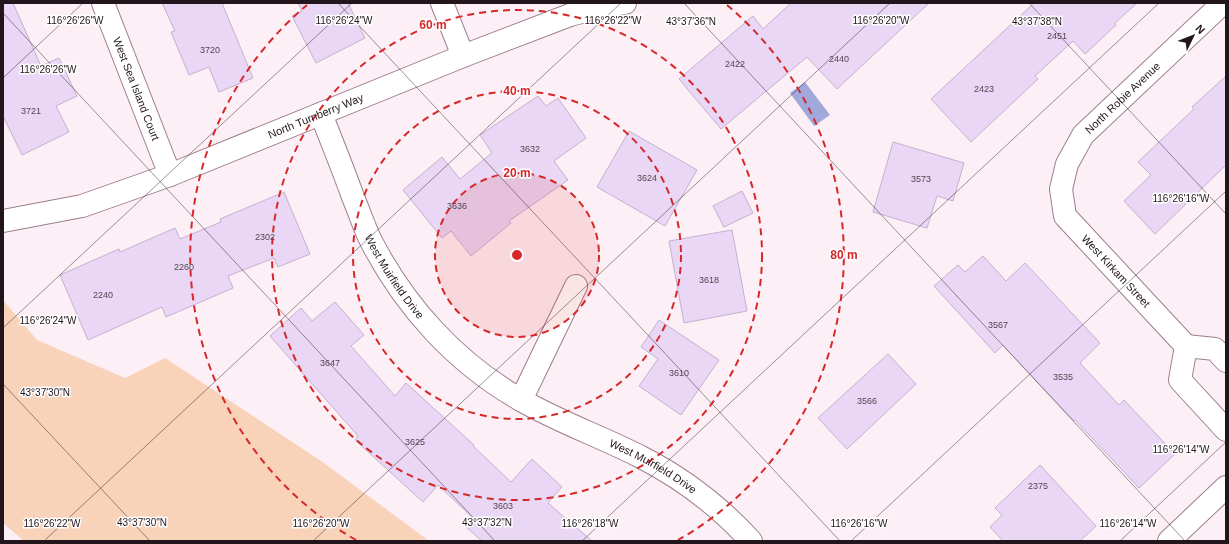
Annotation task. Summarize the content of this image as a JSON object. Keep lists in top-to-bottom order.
{
  "streets": {
    "street": [
      "West Sea Island Court",
      "North Robie Avenue",
      "North Turnberry Way",
      "West Kirkam Street",
      "West Muirfield Drive"
    ]
  },
  "crossings": [
    ["West Sea Island Court", "North Turnberry Way"],
    ["North Robie Avenue", "West Kirkam Street"],
    ["North Turnberry Way", "West Muirfield Drive"]
  ],
  "house_numbers": [
    "2451",
    "3720",
    "2440",
    "2422",
    "2423",
    "3721",
    "3632",
    "3624",
    "3573",
    "3636",
    "2302",
    "2260",
    "3618",
    "2240",
    "3567",
    "3647",
    "3610",
    "3535",
    "3566",
    "3625",
    "2375",
    "3603"
  ],
  "north": "top right",
  "coordinates": [
    "116°26'26\"W",
    "116°26'24\"W",
    "116°26'22\"W",
    "116°26'20\"W",
    "43°37'36\"N",
    "43°37'38\"N",
    "116°26'16\"W",
    "43°37'30\"N",
    "116°26'14\"W",
    "43°37'32\"N",
    "116°26'18\"W"
  ],
  "rings": [
    "60 m",
    "40 m",
    "20 m",
    "80 m"
  ]
}
